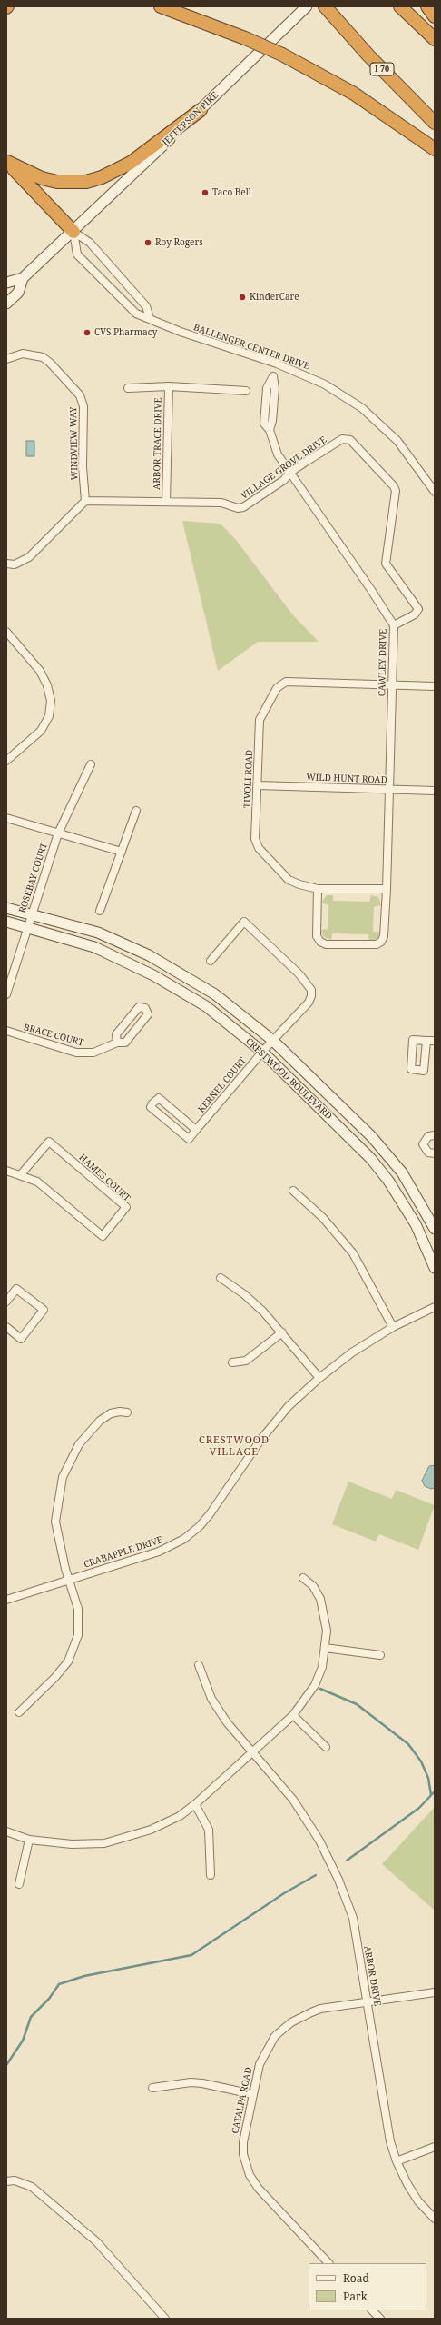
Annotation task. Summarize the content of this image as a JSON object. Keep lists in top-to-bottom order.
{
  "streets": {
    "highway": ["I 70"],
    "main road": ["JEFFERSON PIKE", "CRESTWOOD BOULEVARD"],
    "street": [
      "BALLENGER CENTER DRIVE",
      "WINDVIEW WAY",
      "ARBOR TRACE DRIVE",
      "VILLAGE GROVE DRIVE",
      "CAWLEY DRIVE",
      "TIVOLI ROAD",
      "WILD HUNT ROAD",
      "ROSEBAY COURT",
      "BRACE COURT",
      "KERNEL COURT",
      "HAMES COURT",
      "CRABAPPLE DRIVE",
      "ARBOR DRIVE",
      "CATALPA ROAD"
    ]
  },
  "crossings": [
    ["JEFFERSON PIKE", "BALLENGER CENTER DRIVE"],
    ["BALLENGER CENTER DRIVE", "CAWLEY DRIVE"],
    ["WINDVIEW WAY", "VILLAGE GROVE DRIVE"],
    ["ARBOR TRACE DRIVE", "VILLAGE GROVE DRIVE"],
    ["VILLAGE GROVE DRIVE", "CAWLEY DRIVE"],
    ["CAWLEY DRIVE", "TIVOLI ROAD"],
    ["CAWLEY DRIVE", "WILD HUNT ROAD"],
    ["TIVOLI ROAD", "WILD HUNT ROAD"],
    ["ROSEBAY COURT", "CRESTWOOD BOULEVARD"],
    ["CRESTWOOD BOULEVARD", "KERNEL COURT"],
    ["ARBOR DRIVE", "CATALPA ROAD"]
  ],
  "districts": ["CRESTWOOD VILLAGE"],
  "places": [
    "Taco Bell",
    "Roy Rogers",
    "KinderCare",
    "CVS Pharmacy"
  ],
  "legend": ["Road", "Park"]
}
